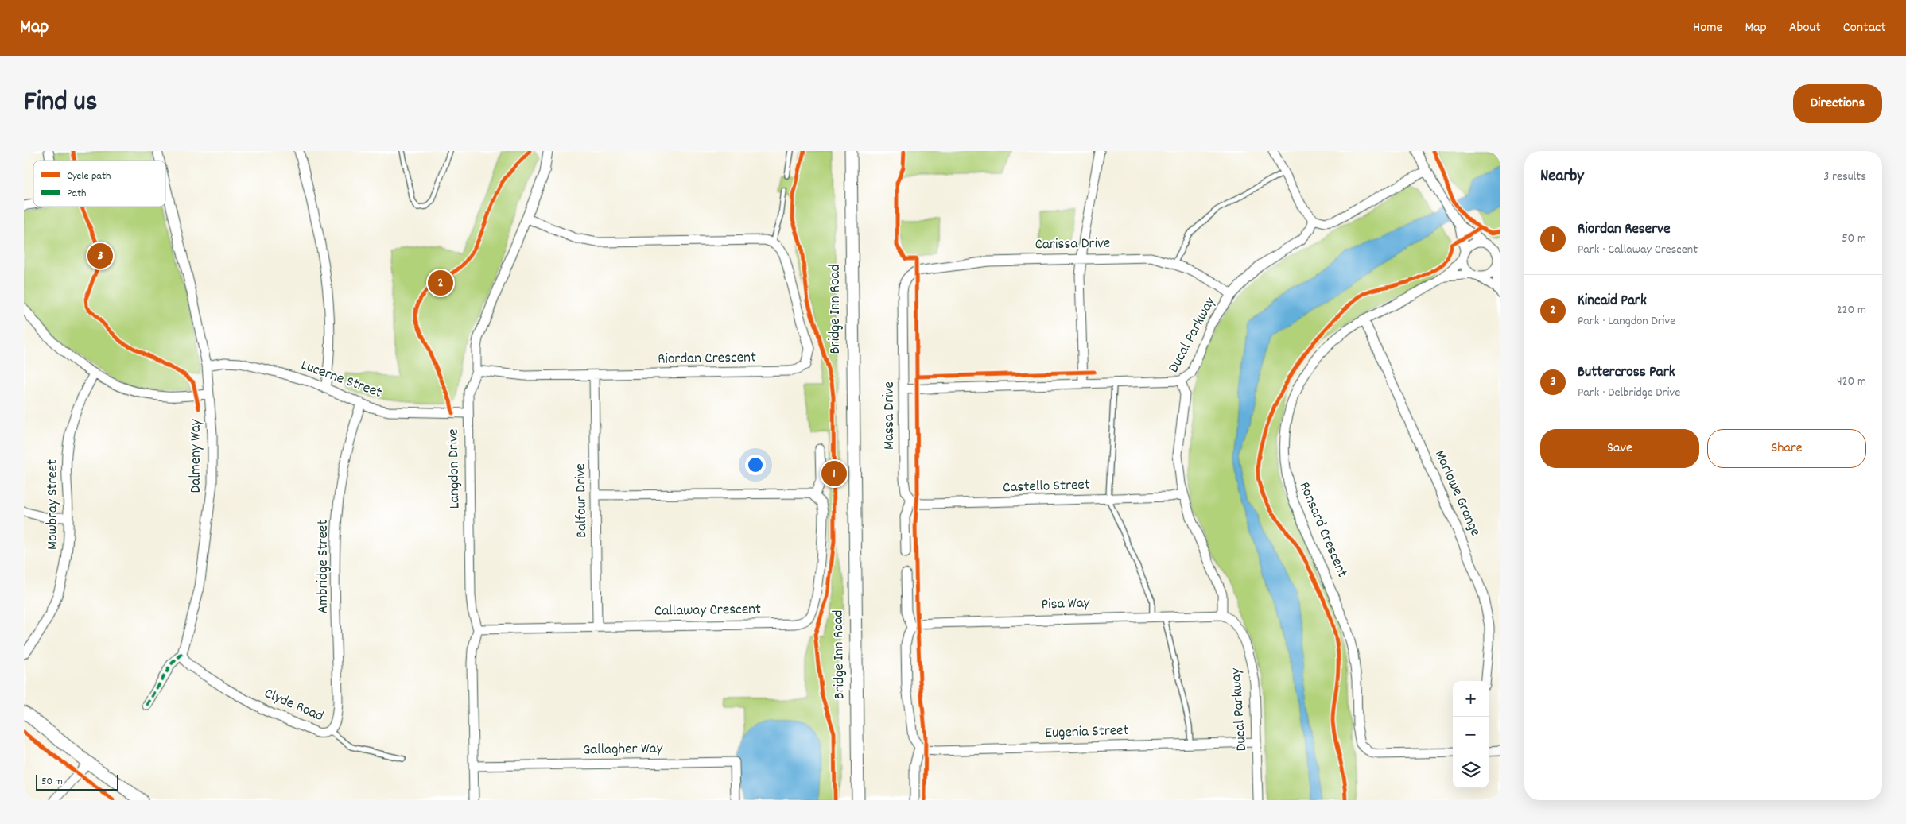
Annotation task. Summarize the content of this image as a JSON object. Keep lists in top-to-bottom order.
{
  "streets": {
    "main road": ["Bridge Inn Road"],
    "street": [
      "Carissa Drive",
      "Ducal Parkway",
      "Riordan Crescent",
      "Lucerne Street",
      "Massa Drive",
      "Dalmeny Way",
      "Langdon Drive",
      "Castello Street",
      "Marlowe Grange",
      "Balfour Drive",
      "Mowbray Street",
      "Ronsard Crescent",
      "Ambridge Street",
      "Pisa Way",
      "Callaway Crescent",
      "Clyde Road",
      "Eugenia Street",
      "Gallagher Way"
    ]
  },
  "crossings": [
    ["Carissa Drive", "Ducal Parkway"],
    ["Carissa Drive", "Massa Drive"],
    ["Ducal Parkway", "Castello Street"],
    ["Ducal Parkway", "Pisa Way"],
    ["Ducal Parkway", "Eugenia Street"],
    ["Riordan Crescent", "Langdon Drive"],
    ["Riordan Crescent", "Balfour Drive"],
    ["Lucerne Street", "Dalmeny Way"],
    ["Lucerne Street", "Langdon Drive"],
    ["Lucerne Street", "Ambridge Street"],
    ["Massa Drive", "Castello Street"],
    ["Dalmeny Way", "Clyde Road"],
    ["Langdon Drive", "Callaway Crescent"],
    ["Marlowe Grange", "Ronsard Crescent"],
    ["Balfour Drive", "Callaway Crescent"],
    ["Ambridge Street", "Clyde Road"]
  ],
  "legend": ["Cycle path", "Path"],
  "scale_bar": "50 m",
  "page": {
    "header": "Map",
    "nav": [
      "Home",
      "Map",
      "About",
      "Contact"
    ],
    "title": "Find us",
    "buttons": [
      "Directions",
      ["Save", "Share"]
    ],
    "heading": ["Nearby", "3 results"],
    "list": [
      {
        "mark": "1",
        "name": "Riordan Reserve",
        "note": "Park · Callaway Crescent",
        "value": "50 m"
      },
      {
        "mark": "2",
        "name": "Kincaid Park",
        "note": "Park · Langdon Drive",
        "value": "220 m"
      },
      {
        "mark": "3",
        "name": "Buttercross Park",
        "note": "Park · Delbridge Drive",
        "value": "420 m"
      }
    ],
    "pins": ["3", "2", "1"],
    "map_buttons": ["+", "−"],
    "scale": "50 m"
  }
}
